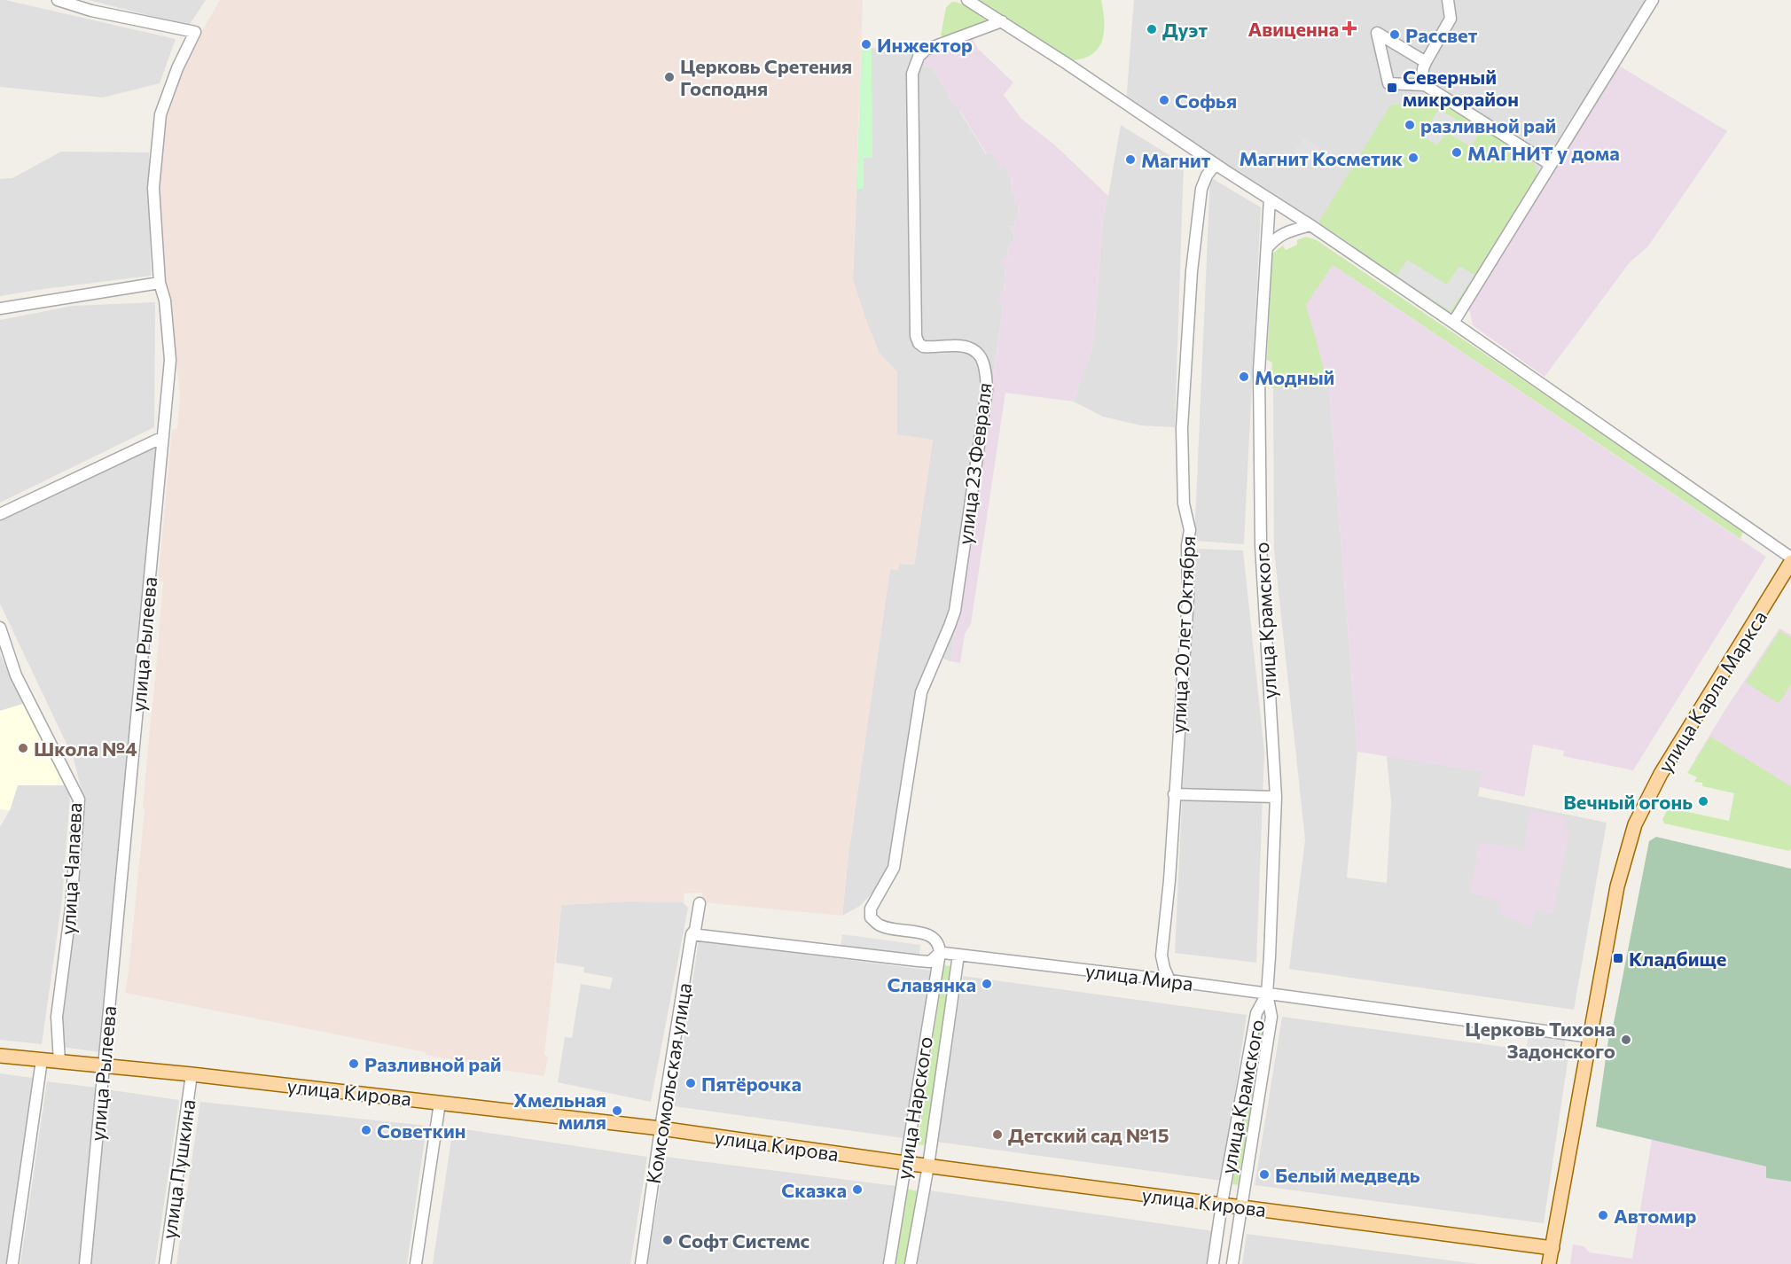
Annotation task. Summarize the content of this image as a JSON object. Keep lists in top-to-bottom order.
{
  "streets": {
    "main road": ["улица Карла Маркса", "улица Кирова"],
    "street": [
      "улица 23 Февраля",
      "улица Крамского",
      "улица 20 лет Октября",
      "улица Рылеева",
      "улица Чапаева",
      "улица Мира",
      "Комсомольская улица",
      "улица Нарского",
      "улица Пушкина"
    ]
  },
  "crossings": [
    ["улица 23 Февраля", "улица Мира"],
    ["улица 23 Февраля", "улица Нарского"],
    ["улица Крамского", "улица Мира"],
    ["улица Крамского", "улица Кирова"],
    ["улица 20 лет Октября", "улица Мира"],
    ["улица Рылеева", "улица Кирова"],
    ["улица Карла Маркса", "улица Мира"],
    ["улица Карла Маркса", "улица Кирова"],
    ["улица Чапаева", "улица Кирова"],
    ["улица Мира", "Комсомольская улица"],
    ["улица Мира", "улица Нарского"],
    ["Комсомольская улица", "улица Кирова"],
    ["улица Кирова", "улица Нарского"],
    ["улица Кирова", "улица Пушкина"]
  ],
  "places": {
    "health": ["Авиценна"],
    "other": [
      "Дуэт",
      "Рассвет",
      "Инжектор",
      "Церковь Сретения Господня",
      "Софья",
      "разливной рай",
      "МАГНИТ у дома",
      "Магнит Косметик",
      "Магнит",
      "Модный",
      "Школа №4",
      "Вечный огонь",
      "Славянка",
      "Церковь Тихона Задонского",
      "Разливной рай",
      "Пятёрочка",
      "Хмельная миля",
      "Советкин",
      "Детский сад №15",
      "Белый медведь",
      "Сказка",
      "Автомир",
      "Софт Системс"
    ],
    "transit": ["Северный микрорайон", "Кладбище"]
  }
}
